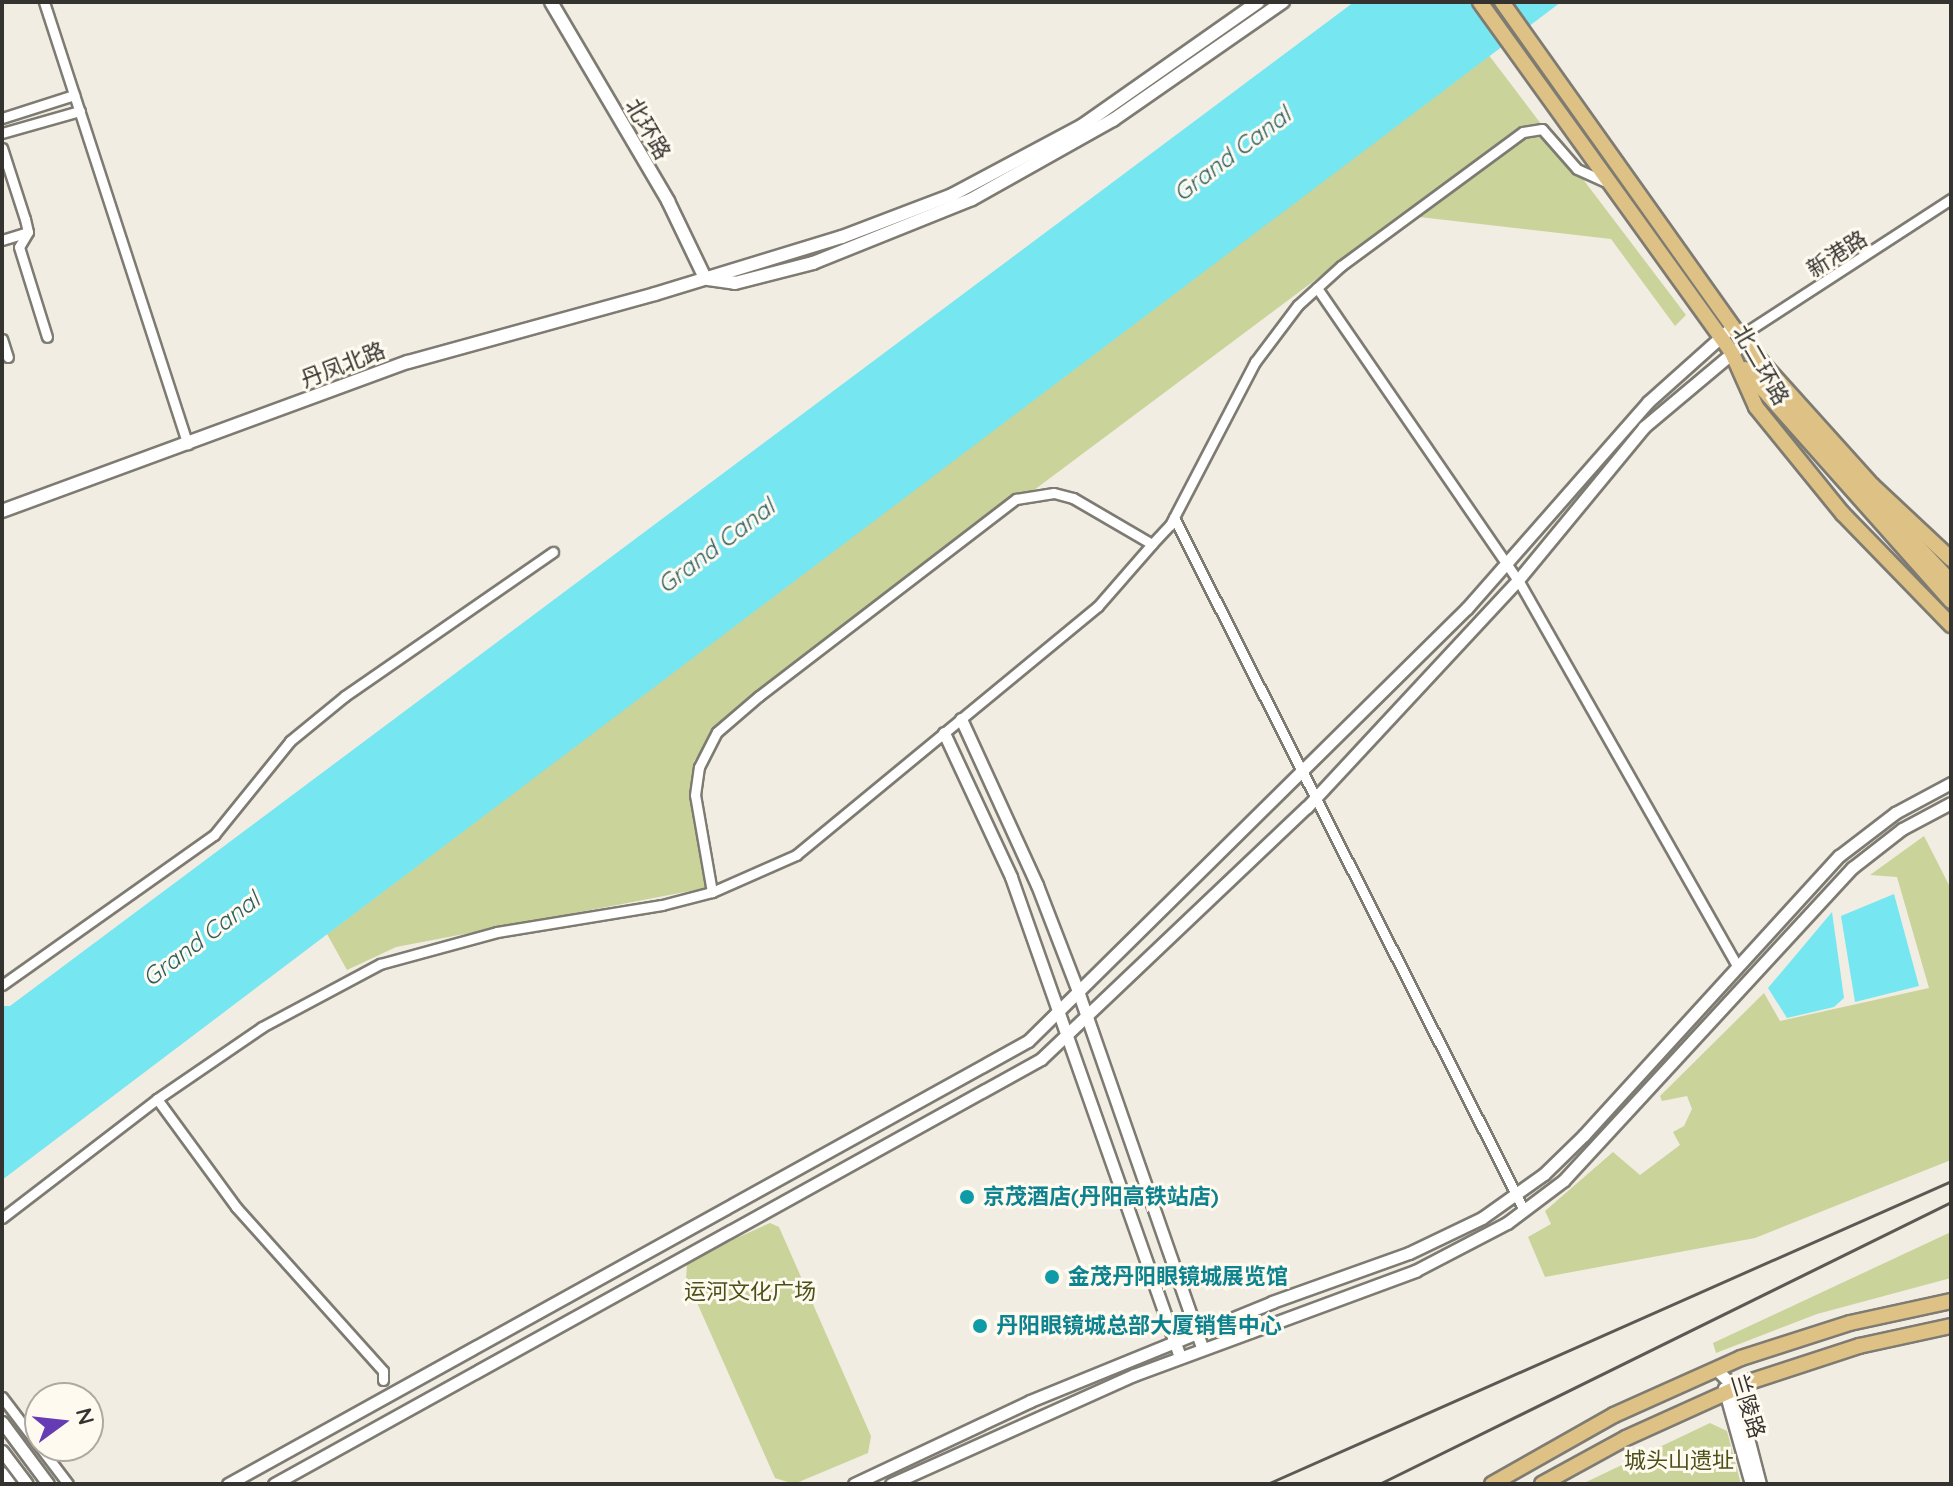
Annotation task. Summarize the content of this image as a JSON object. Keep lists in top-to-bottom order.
{
  "streets": {
    "main road": ["北环路", "丹凤北路", "北二环路"],
    "street": ["新港路", "兰陵路"]
  },
  "crossings": [
    ["北环路", "丹凤北路"],
    ["新港路", "北二环路"]
  ],
  "water": ["Grand Canal"],
  "parks": ["运河文化广场", "城头山遗址"],
  "places": ["京茂酒店(丹阳高铁站店)", "金茂丹阳眼镜城展览馆", "丹阳眼镜城总部大厦销售中心"],
  "north": "right"
}
